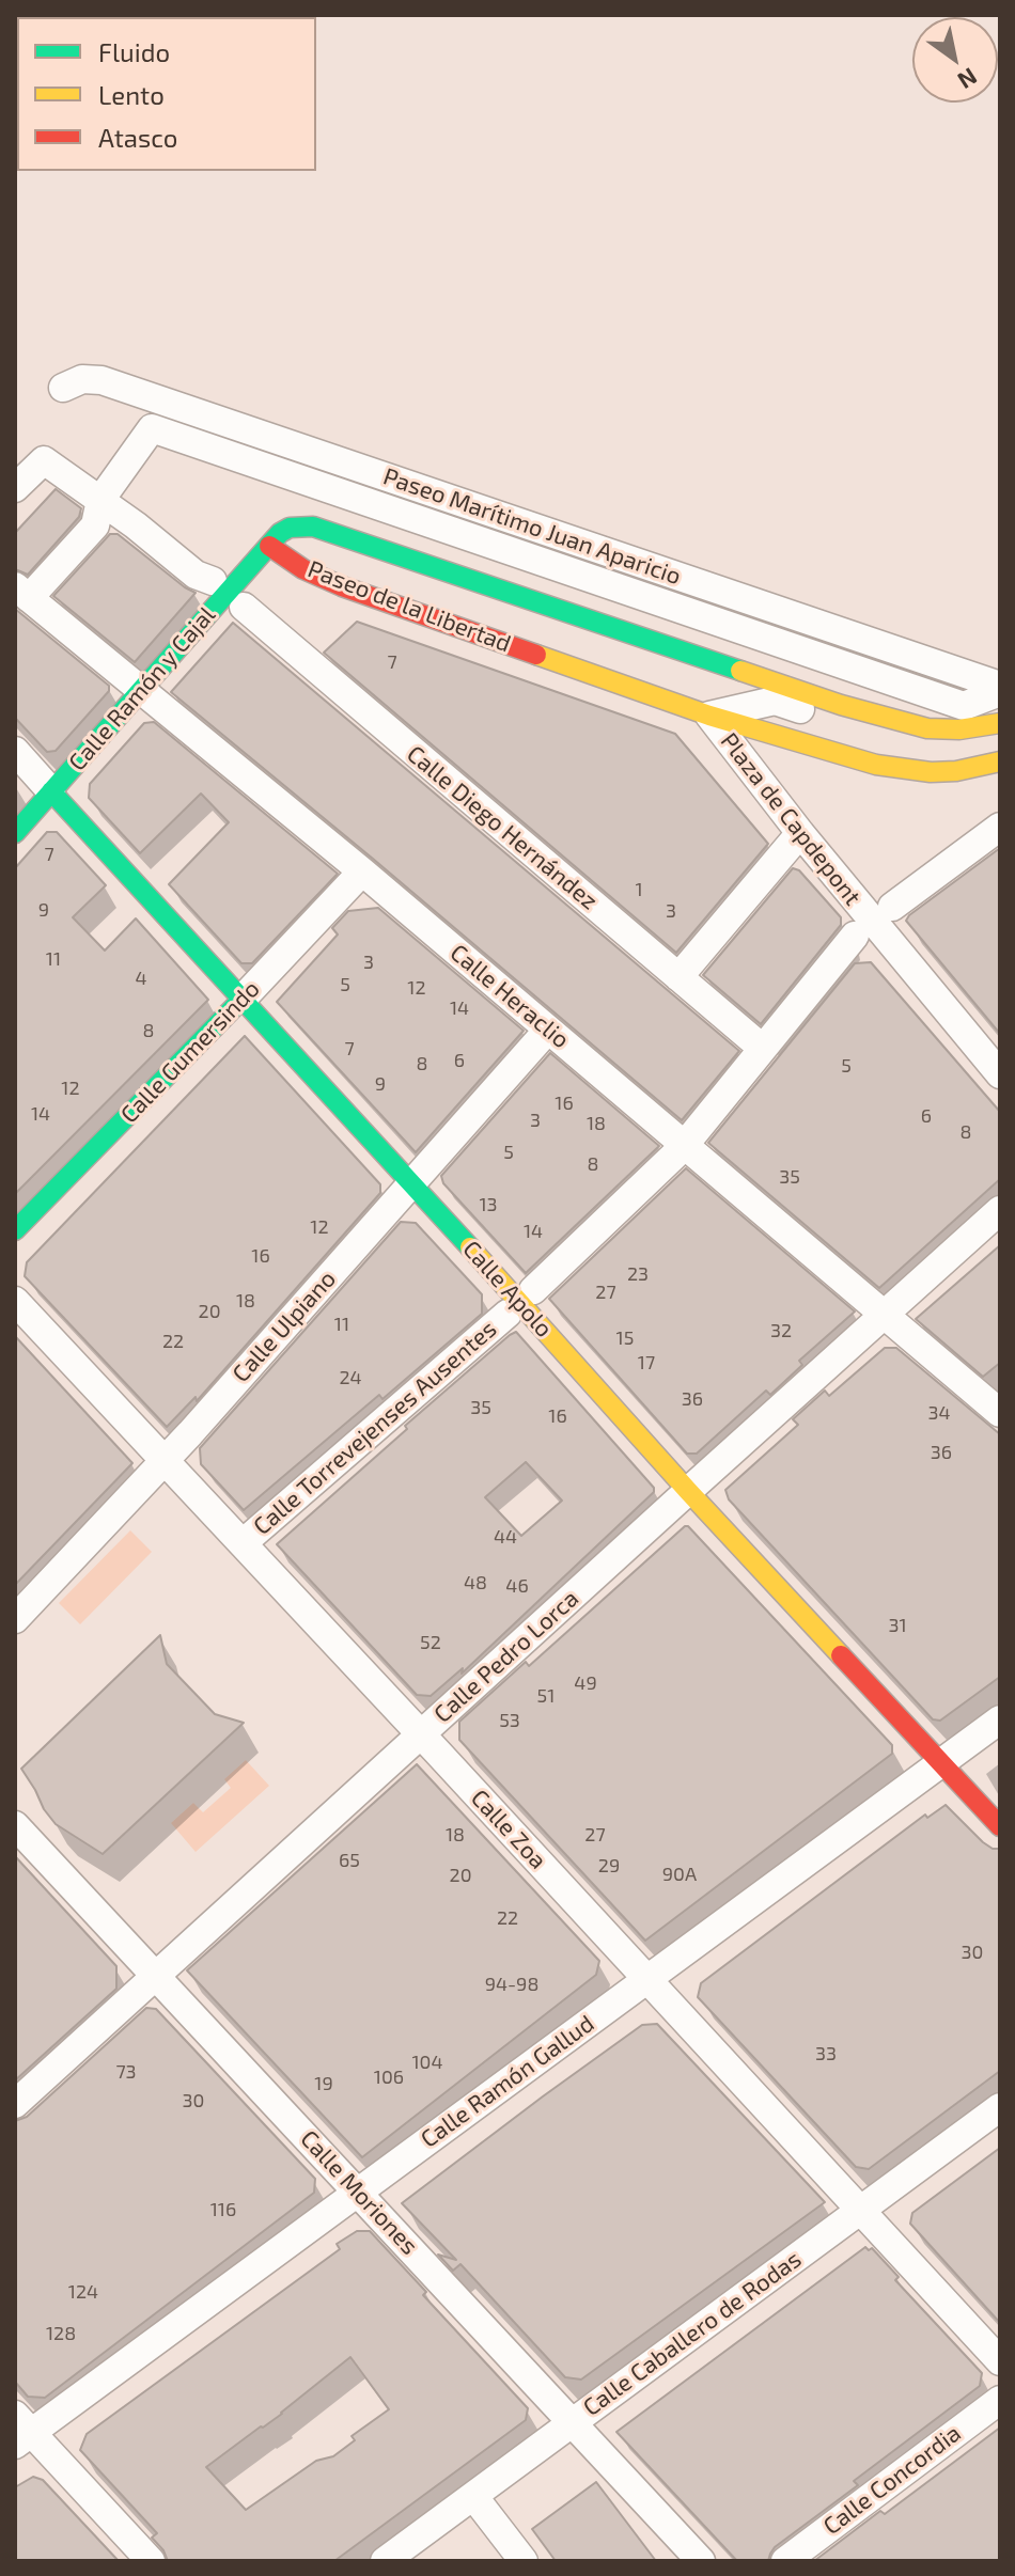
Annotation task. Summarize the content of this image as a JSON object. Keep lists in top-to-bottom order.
{
  "streets": {
    "street": [
      "Paseo Marítimo Juan Aparicio",
      "Paseo de la Libertad",
      "Calle Ramón y Cajal",
      "Plaza de Capdepont",
      "Calle Diego Hernández",
      "Calle Heraclio",
      "Calle Gumersindo",
      "Calle Apolo",
      "Calle Ulpiano",
      "Calle Torrevejenses Ausentes",
      "Calle Pedro Lorca",
      "Calle Zoa",
      "Calle Ramón Gallud",
      "Calle Moriones",
      "Calle Caballero de Rodas",
      "Calle Concordia"
    ]
  },
  "crossings": [
    ["Paseo de la Libertad", "Calle Ramón y Cajal"],
    ["Paseo de la Libertad", "Plaza de Capdepont"],
    ["Calle Ramón y Cajal", "Calle Heraclio"],
    ["Calle Ramón y Cajal", "Calle Apolo"],
    ["Calle Heraclio", "Calle Gumersindo"],
    ["Calle Heraclio", "Calle Ulpiano"],
    ["Calle Heraclio", "Calle Pedro Lorca"],
    ["Calle Gumersindo", "Calle Apolo"],
    ["Calle Apolo", "Calle Ulpiano"],
    ["Calle Apolo", "Calle Pedro Lorca"],
    ["Calle Apolo", "Calle Ramón Gallud"],
    ["Calle Ulpiano", "Calle Zoa"],
    ["Calle Torrevejenses Ausentes", "Calle Zoa"],
    ["Calle Pedro Lorca", "Calle Zoa"],
    ["Calle Pedro Lorca", "Calle Moriones"],
    ["Calle Zoa", "Calle Ramón Gallud"],
    ["Calle Zoa", "Calle Caballero de Rodas"],
    ["Calle Ramón Gallud", "Calle Moriones"],
    ["Calle Moriones", "Calle Caballero de Rodas"]
  ],
  "house_numbers": [
    "7",
    "7",
    "1",
    "9",
    "3",
    "11",
    "3",
    "4",
    "5",
    "12",
    "14",
    "8",
    "7",
    "6",
    "8",
    "5",
    "9",
    "12",
    "16",
    "14",
    "6",
    "3",
    "18",
    "8",
    "5",
    "8",
    "35",
    "13",
    "12",
    "14",
    "16",
    "23",
    "27",
    "18",
    "20",
    "11",
    "32",
    "15",
    "22",
    "17",
    "24",
    "36",
    "35",
    "34",
    "16",
    "36",
    "44",
    "48",
    "46",
    "31",
    "52",
    "49",
    "51",
    "53",
    "18",
    "27",
    "65",
    "29",
    "90A",
    "20",
    "22",
    "30",
    "94-98",
    "33",
    "104",
    "73",
    "106",
    "19",
    "30",
    "116",
    "124",
    "128"
  ],
  "legend": ["Fluido", "Lento", "Atasco"],
  "north": "bottom right"
}
